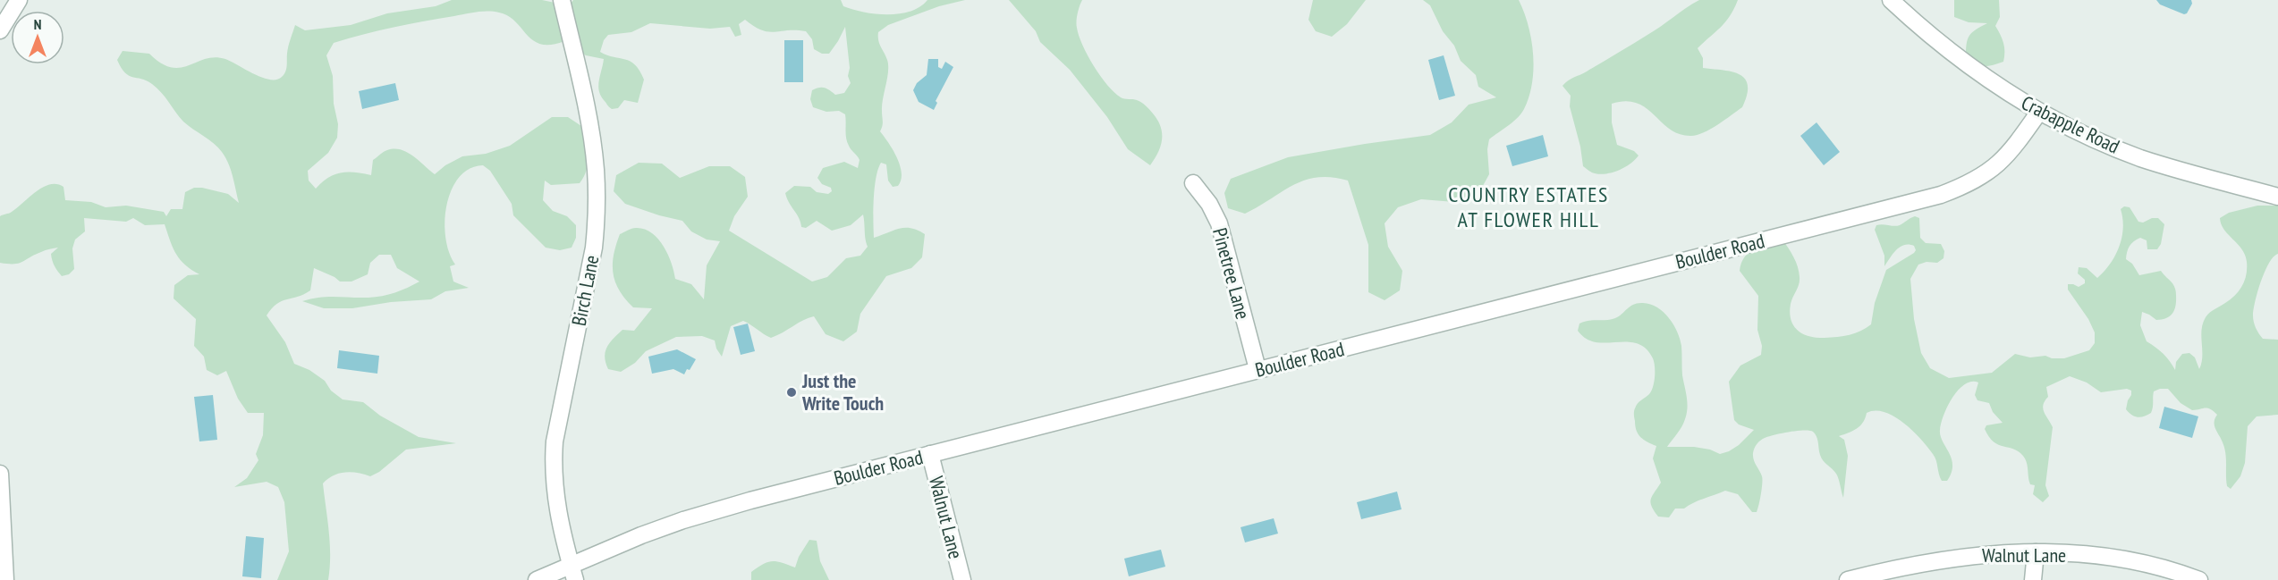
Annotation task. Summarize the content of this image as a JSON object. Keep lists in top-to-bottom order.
{
  "streets": {
    "street": [
      "Crabapple Road",
      "Boulder Road",
      "Pinetree Lane",
      "Birch Lane",
      "Walnut Lane"
    ]
  },
  "crossings": [
    ["Crabapple Road", "Boulder Road"],
    ["Boulder Road", "Pinetree Lane"],
    ["Boulder Road", "Birch Lane"],
    ["Boulder Road", "Walnut Lane"]
  ],
  "districts": ["COUNTRY ESTATES AT FLOWER HILL"],
  "places": ["Just the Write Touch"],
  "north": "top"
}
